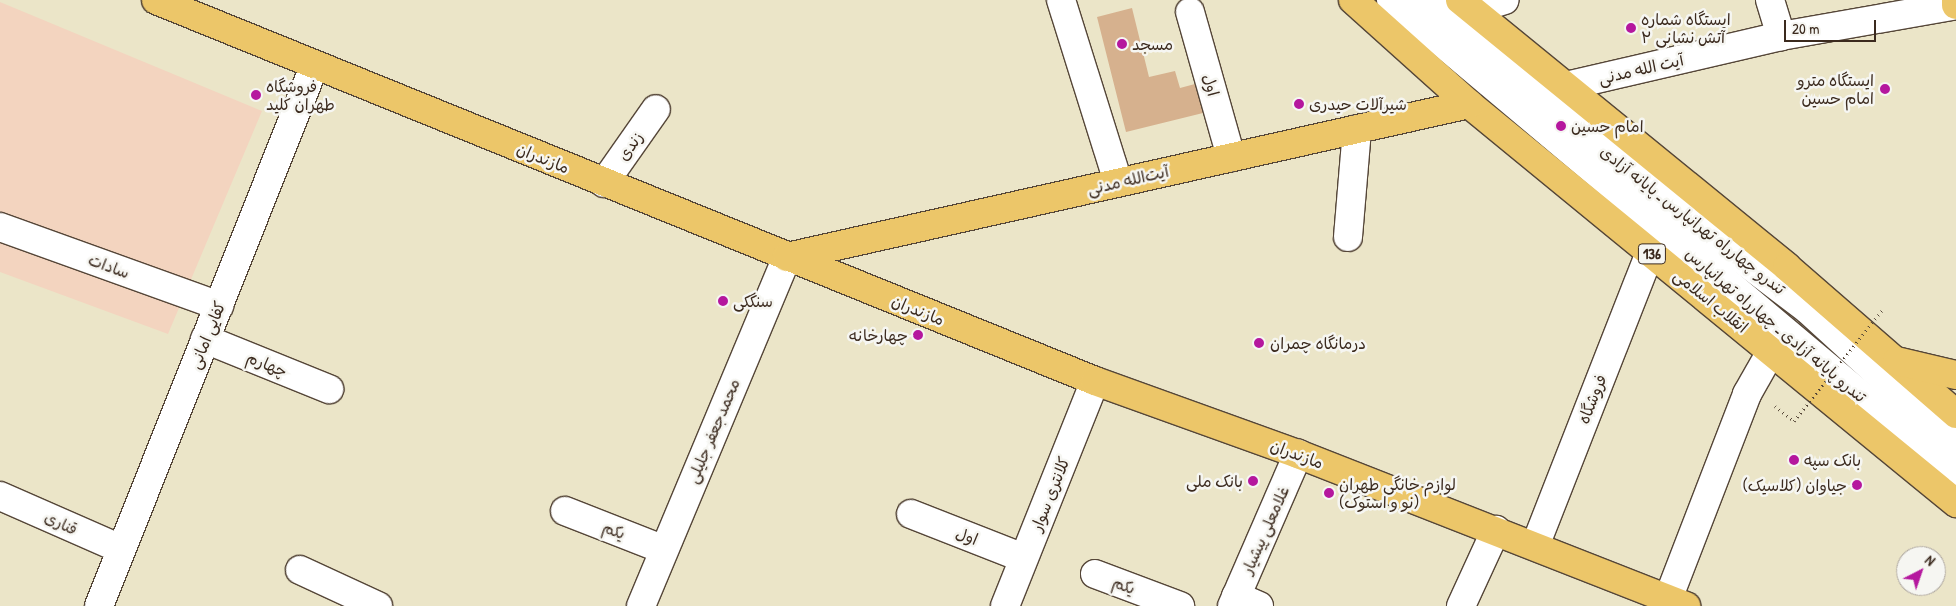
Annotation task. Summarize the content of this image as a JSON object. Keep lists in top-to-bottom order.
{
  "streets": {
    "main road": [
      "مازندران",
      "آیت‌الله مدنی",
      "136",
      "انقلاب اسلامی"
    ],
    "street": [
      "آیت الله مدنی",
      "اول",
      "زندی",
      "تندرو چهارراه تهرانپارس ـ پایانه آزادی",
      "سادات",
      "تندرو پایانه آزادی ـ چهارراه تهرانپارس",
      "کفایی امانی",
      "چهارم",
      "فروشگاه",
      "محمدجعفر جلیلی",
      "کلانتری سوار",
      "قناری",
      "یکم",
      "غلامعلی پیشیار"
    ]
  },
  "crossings": [
    ["اول", "آیت‌الله مدنی"],
    ["اول", "کلانتری سوار"],
    ["زندی", "مازندران"],
    ["مازندران", "آیت‌الله مدنی"],
    ["مازندران", "کفایی امانی"],
    ["مازندران", "فروشگاه"],
    ["مازندران", "محمدجعفر جلیلی"],
    ["مازندران", "کلانتری سوار"],
    ["مازندران", "غلامعلی پیشیار"],
    ["آیت‌الله مدنی", "انقلاب اسلامی"],
    ["آیت‌الله مدنی", "محمدجعفر جلیلی"],
    ["سادات", "کفایی امانی"],
    ["انقلاب اسلامی", "فروشگاه"],
    ["کفایی امانی", "چهارم"],
    ["کفایی امانی", "قناری"],
    ["محمدجعفر جلیلی", "یکم"]
  ],
  "places": [
    "ایستگاه شماره ۲ آتش نشانی",
    "مسجد",
    "ایستگاه مترو امام حسین",
    "فروشگاه طهران کلید",
    "شیرآلات حیدری",
    "امام حسین",
    "سنگکی",
    "چهارخانه",
    "درمانگاه چمران",
    "بانک سپه",
    "بانک ملی",
    "جیاوان (کلاسیک)",
    "لوازم خانگی طهران (نو و استوک)"
  ],
  "scale_bar": "20 m",
  "north": "top right"
}
